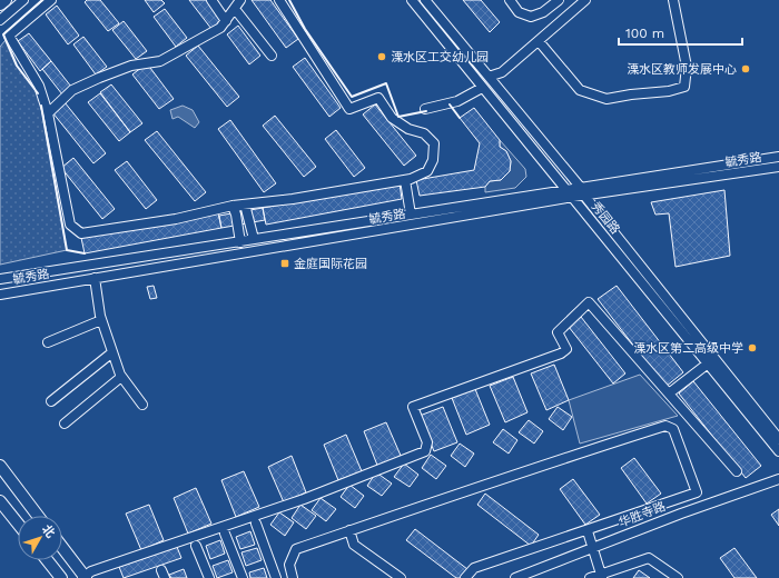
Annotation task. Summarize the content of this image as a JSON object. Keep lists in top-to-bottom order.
{
  "streets": {
    "street": ["毓秀路", "秀园路", "华胜寺路"]
  },
  "crossings": [
    ["毓秀路", "秀园路"]
  ],
  "places": {
    "other": ["溧水区工交幼儿园", "溧水区教师发展中心", "溧水区第二高级中学"],
    "transit": ["金庭国际花园"]
  },
  "scale_bar": "100 m",
  "north": "top right"
}
